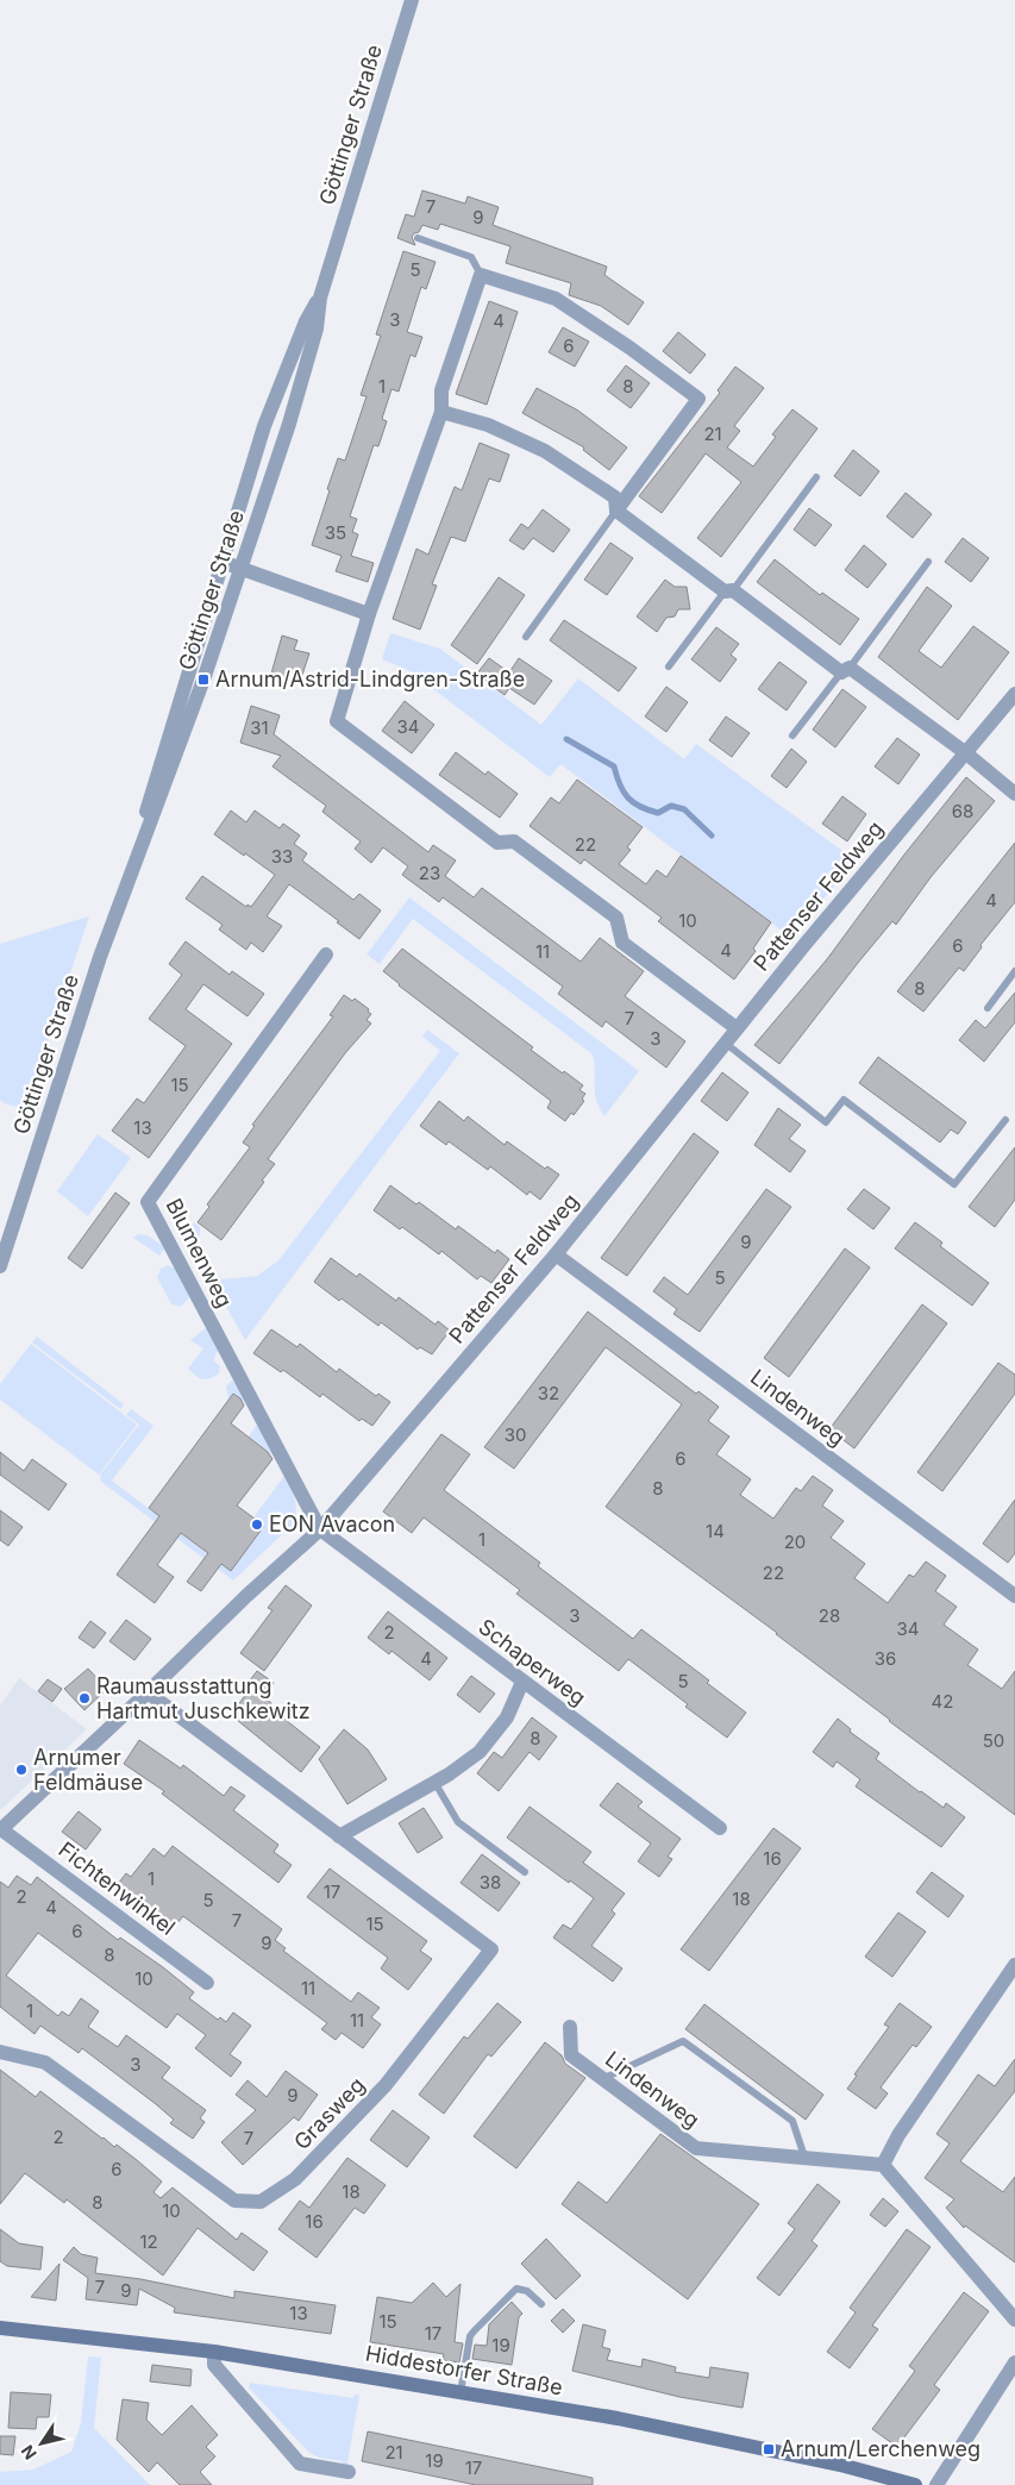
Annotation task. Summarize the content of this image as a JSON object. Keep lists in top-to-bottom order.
{
  "streets": {
    "main road": ["Hiddestorfer Straße"],
    "street": [
      "Göttinger Straße",
      "Pattenser Feldweg",
      "Blumenweg",
      "Lindenweg",
      "Schaperweg",
      "Fichtenwinkel",
      "Grasweg"
    ]
  },
  "crossings": [
    ["Pattenser Feldweg", "Blumenweg"],
    ["Pattenser Feldweg", "Lindenweg"],
    ["Pattenser Feldweg", "Schaperweg"],
    ["Pattenser Feldweg", "Fichtenwinkel"],
    ["Pattenser Feldweg", "Grasweg"],
    ["Blumenweg", "Schaperweg"]
  ],
  "places": {
    "transit": ["Arnum/Astrid-Lindgren-Straße", "Arnum/Lerchenweg"],
    "other": ["EON Avacon", "Raumausstattung Hartmut Juschkewitz", "Arnumer Feldmäuse"]
  },
  "house_numbers": [
    "7",
    "9",
    "5",
    "3",
    "4",
    "6",
    "1",
    "8",
    "21",
    "35",
    "34",
    "31",
    "68",
    "22",
    "33",
    "23",
    "4",
    "10",
    "6",
    "4",
    "11",
    "8",
    "7",
    "3",
    "15",
    "13",
    "9",
    "5",
    "32",
    "30",
    "6",
    "8",
    "14",
    "1",
    "20",
    "22",
    "3",
    "28",
    "34",
    "2",
    "4",
    "36",
    "5",
    "42",
    "8",
    "50",
    "16",
    "1",
    "38",
    "17",
    "2",
    "18",
    "5",
    "4",
    "7",
    "15",
    "6",
    "9",
    "8",
    "10",
    "11",
    "1",
    "11",
    "3",
    "9",
    "2",
    "7",
    "6",
    "18",
    "8",
    "10",
    "16",
    "12",
    "7",
    "9",
    "13",
    "15",
    "17",
    "19",
    "21",
    "19",
    "17"
  ],
  "north": "bottom left"
}
